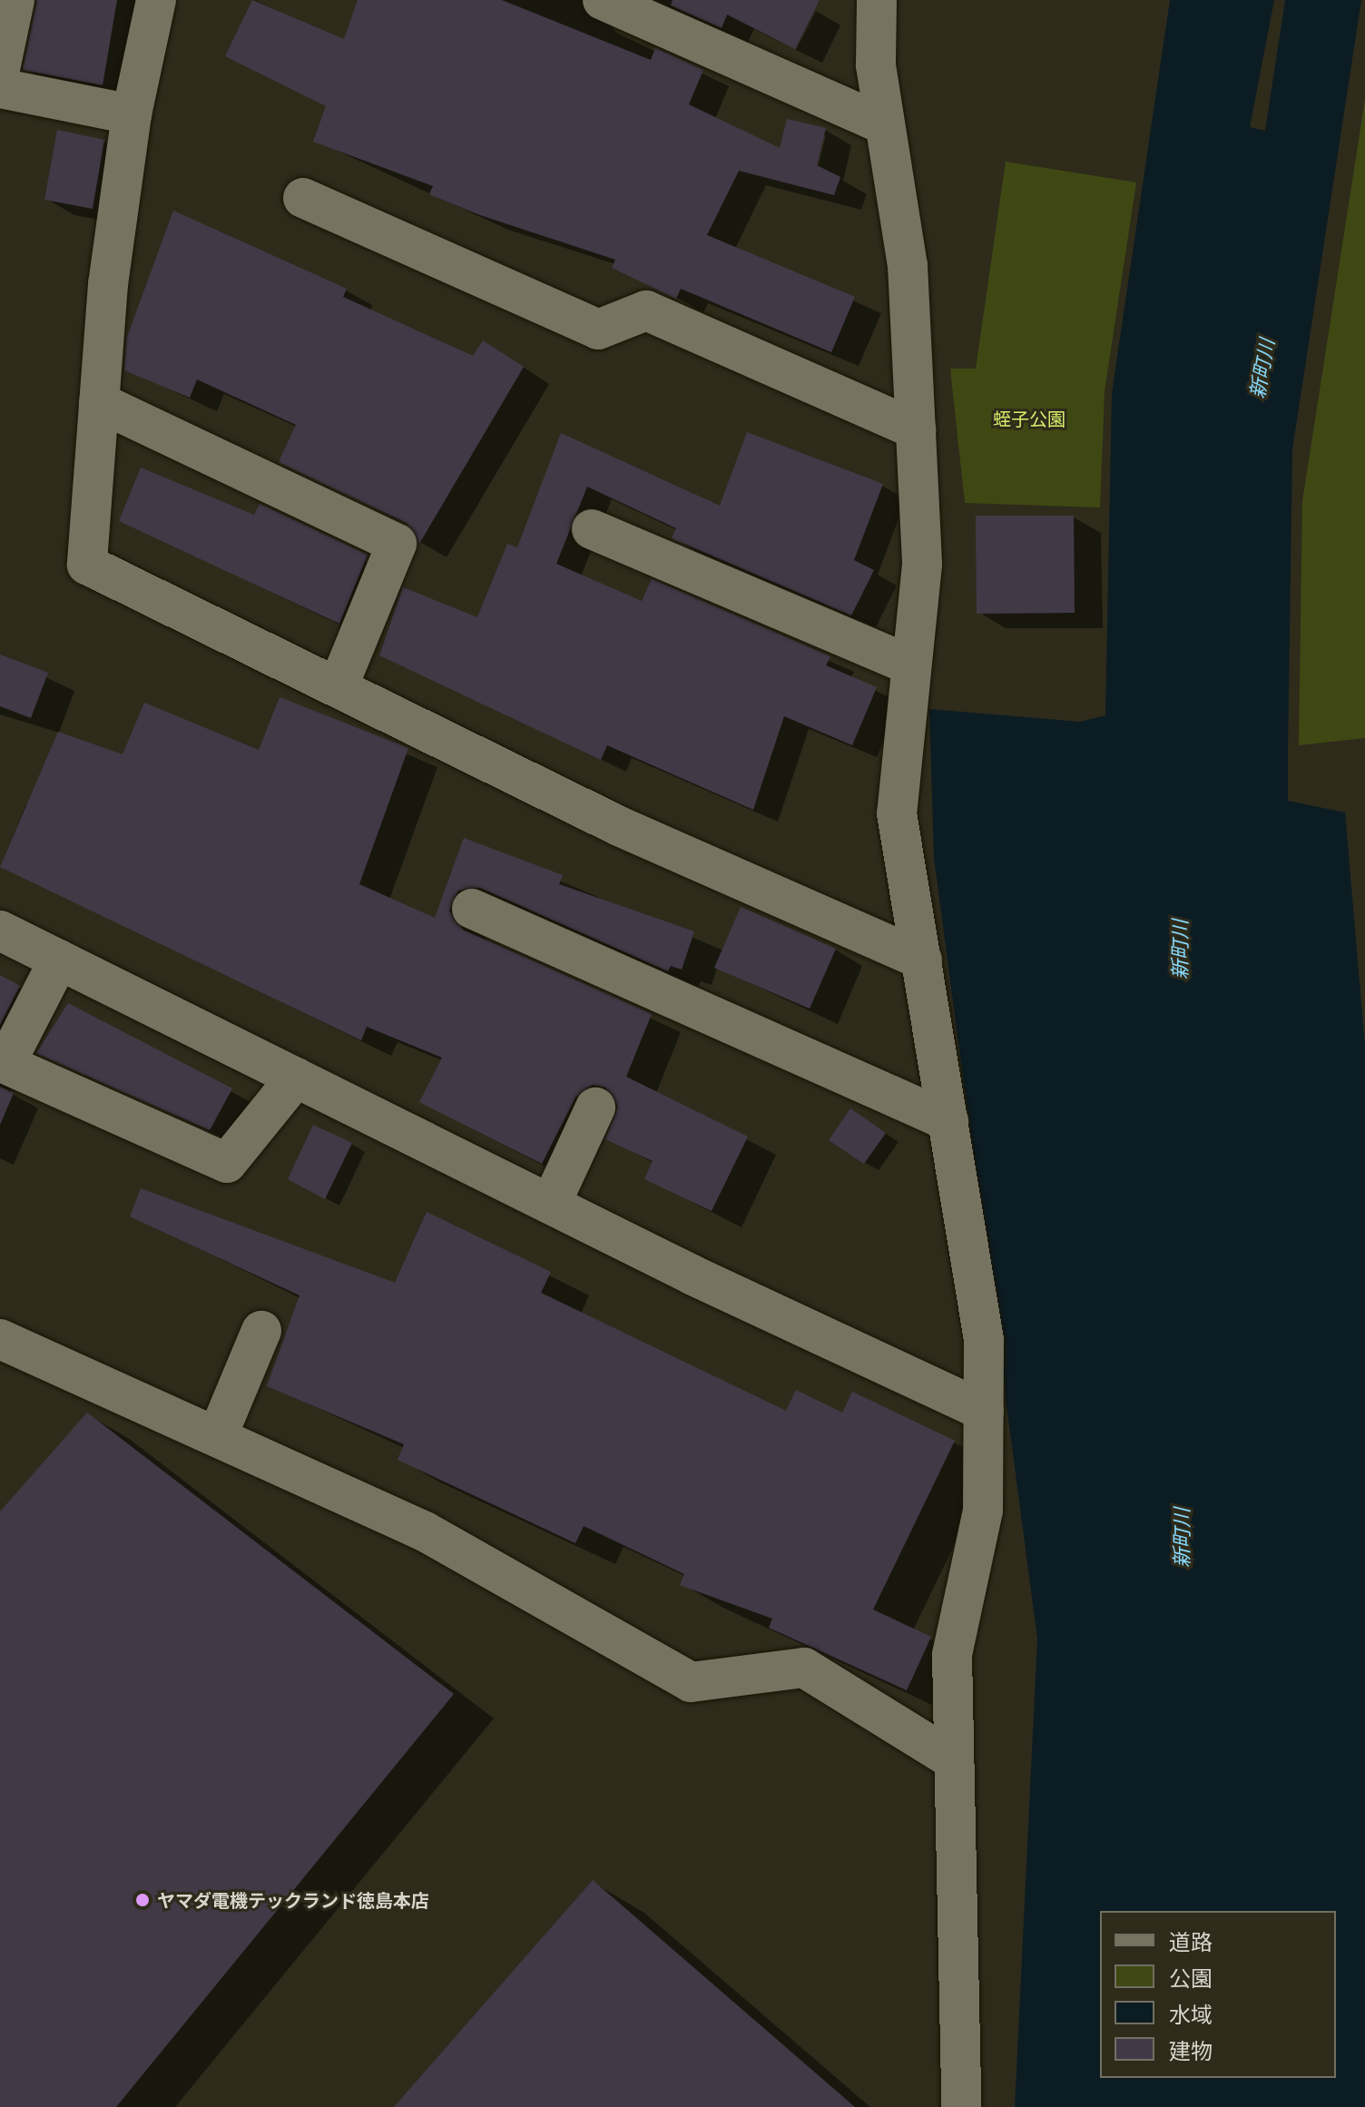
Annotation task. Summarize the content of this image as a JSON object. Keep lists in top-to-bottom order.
{
  "water": ["新町川"],
  "parks": ["蛭子公園"],
  "places": ["ヤマダ電機テックランド徳島本店"],
  "legend": [
    "道路",
    "公園",
    "水域",
    "建物"
  ]
}
